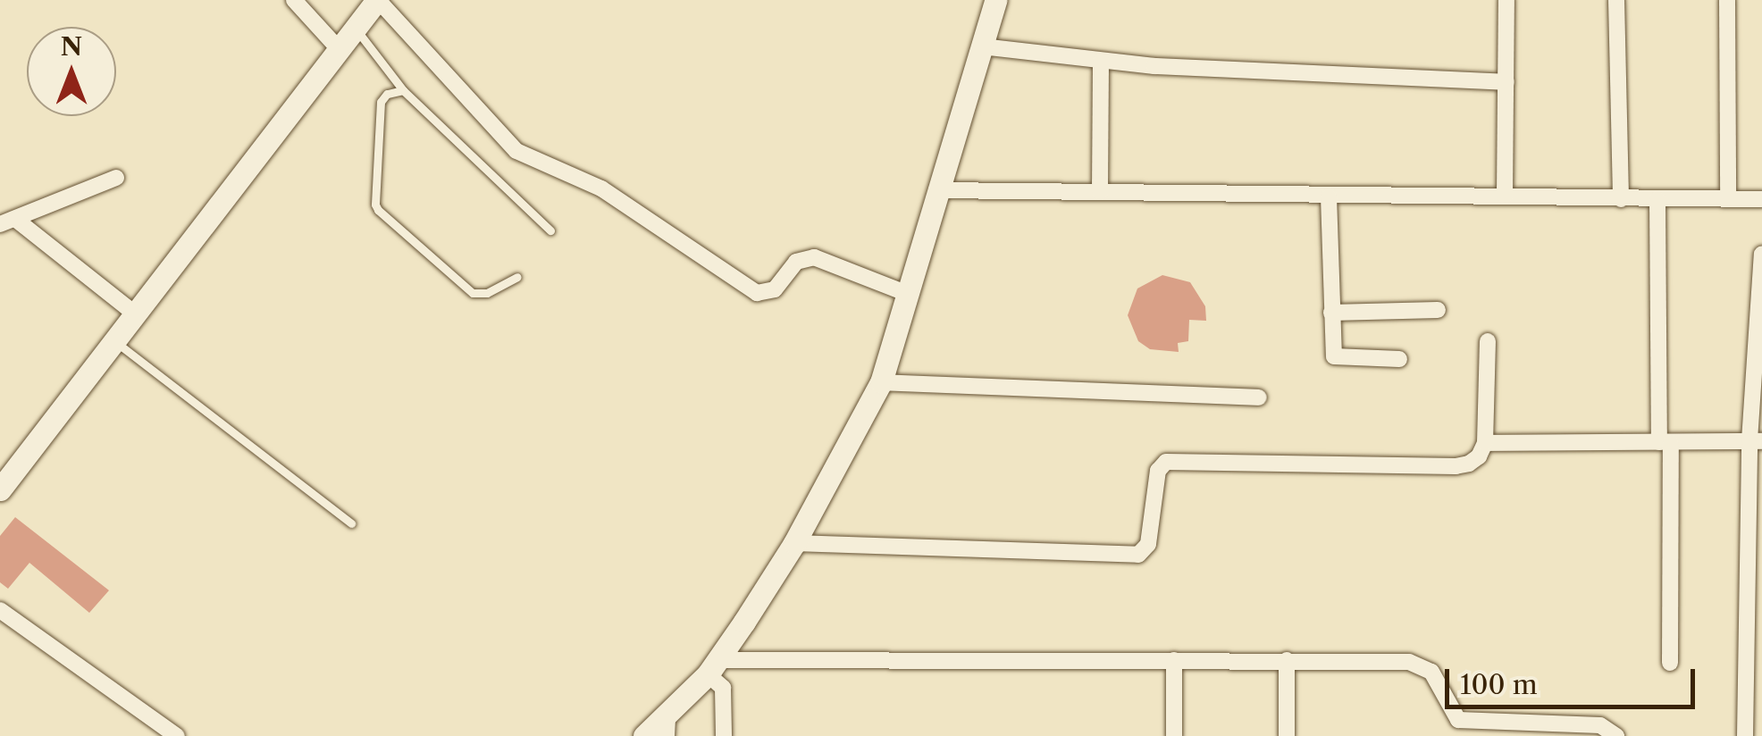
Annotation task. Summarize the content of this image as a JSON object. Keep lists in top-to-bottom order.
{
  "scale_bar": "100 m",
  "north": "top"
}
